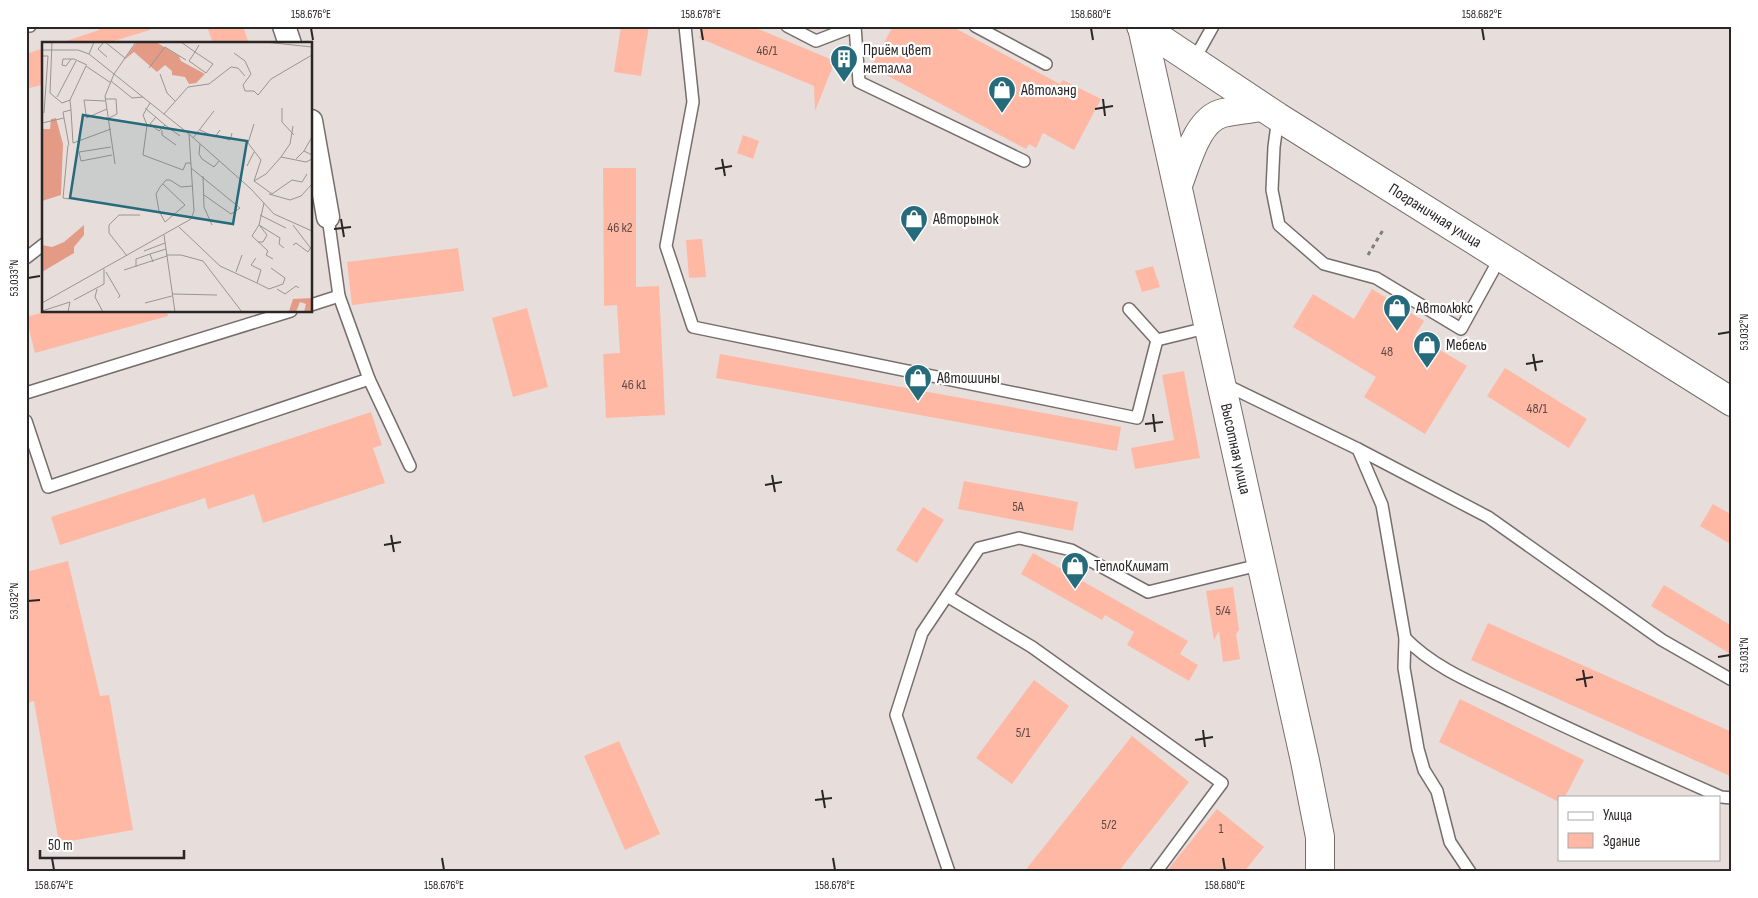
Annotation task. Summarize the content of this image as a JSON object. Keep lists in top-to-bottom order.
{
  "streets": {
    "street": ["Пограничная улица", "Высотная улица"]
  },
  "crossings": [
    ["Пограничная улица", "Высотная улица"]
  ],
  "places": {
    "building": ["Приём цвет металла"],
    "shop": [
      "Автолэнд",
      "Авторынок",
      "Автолюкс",
      "Мебель",
      "Автошины",
      "ТеплоКлимат"
    ]
  },
  "house_numbers": [
    "46/1",
    "46 к2",
    "48",
    "46 к1",
    "48/1",
    "5А",
    "5/4",
    "5/1",
    "5/2",
    "1"
  ],
  "legend": ["Улица", "Здание"],
  "scale_bar": "50 m",
  "coordinates": [
    "158.676°E",
    "158.678°E",
    "158.680°E",
    "158.682°E",
    "53.033°N",
    "53.032°N",
    "53.031°N",
    "158.674°E"
  ]
}
